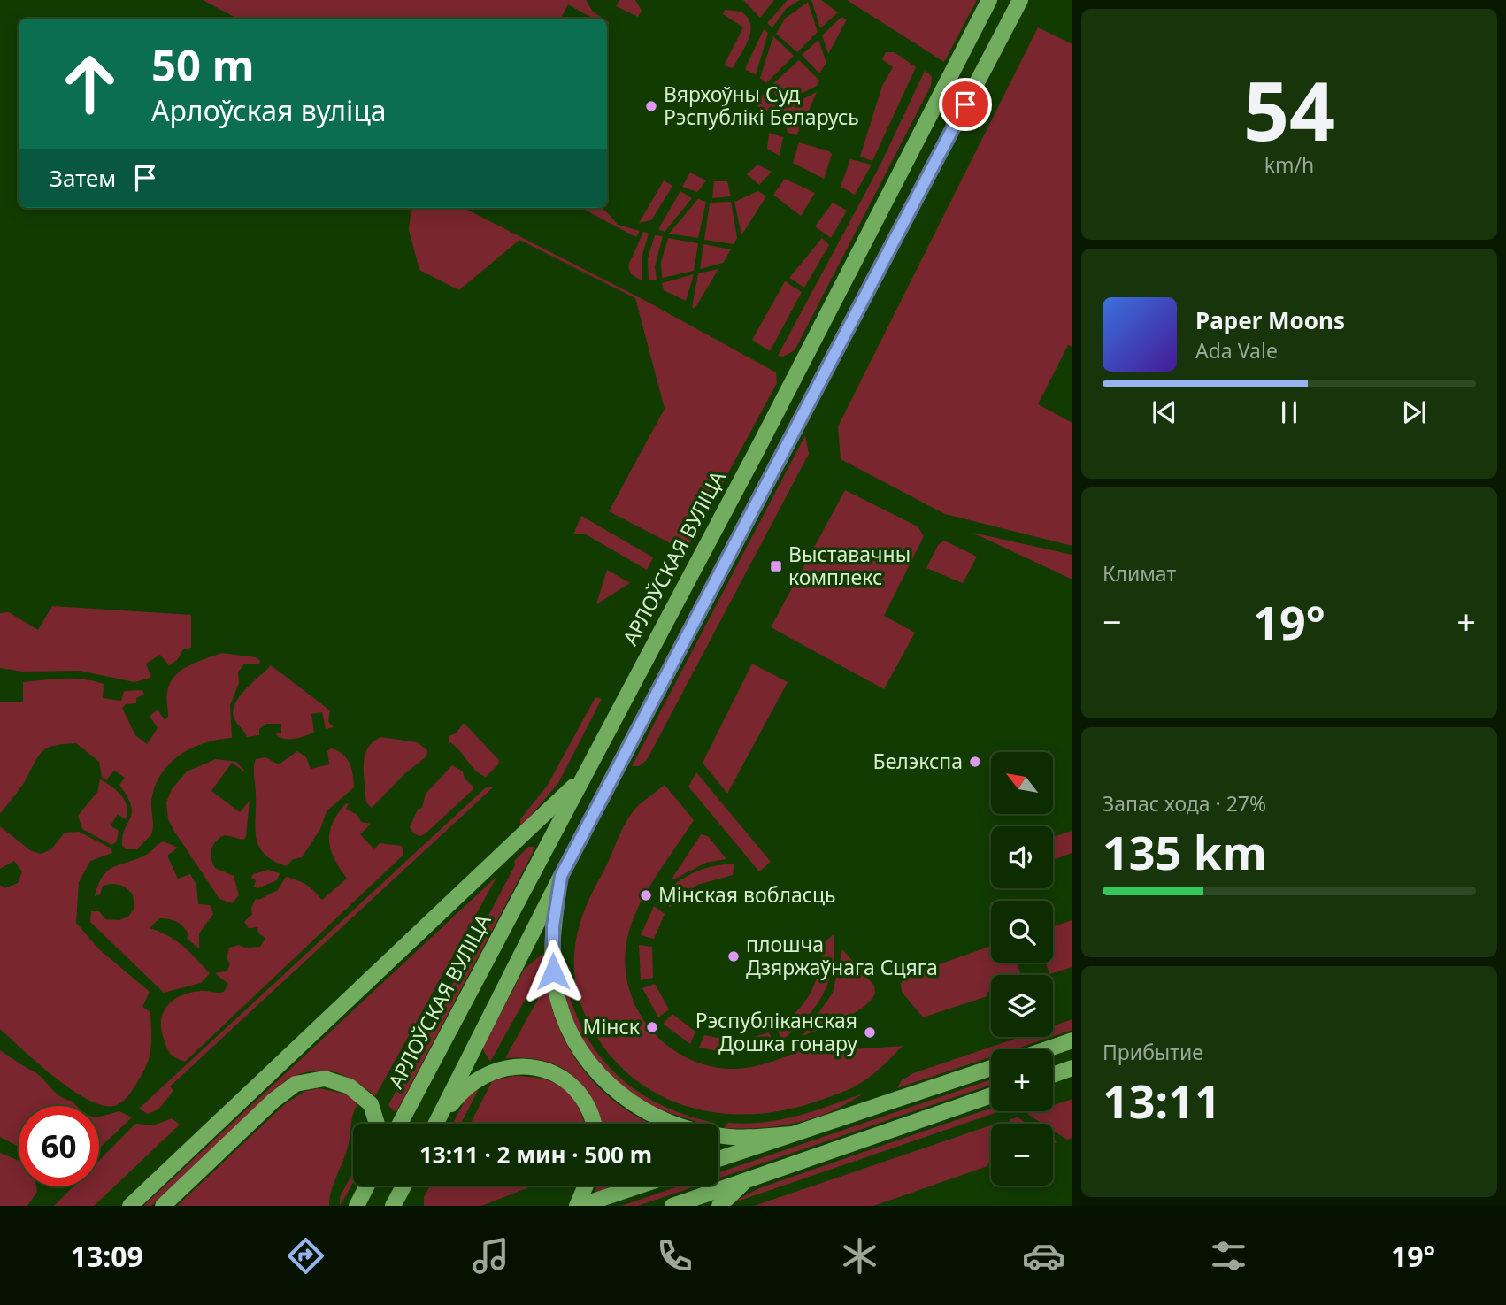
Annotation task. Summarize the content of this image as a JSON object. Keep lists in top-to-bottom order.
{
  "streets": {
    "main road": ["АРЛОЎСКАЯ ВУЛІЦА"]
  },
  "places": {
    "other": [
      "Вярхоўны Суд Рэспублікі Беларусь",
      "Белэкспа",
      "Мінская вобласць",
      "плошча Дзяржаўнага Сцяга",
      "Мінск",
      "Рэспубліканская Дошка гонару"
    ],
    "transit": ["Выставачны комплекс"]
  },
  "north": "top left",
  "page": {
    "tile": [
      ["54", "km/h"],
      "Климат",
      ["Запас хода · 27%", "135 km"],
      ["Прибытие", "13:11"]
    ],
    "turn": ["50 m", "Арлоўская вуліца"],
    "then": "Затем",
    "song": ["Paper Moons", "Ada Vale"],
    "heat": ["−", "19°", "+"],
    "map_buttons": ["+", "−"],
    "limit": "60",
    "trip": "13:11 · 2 мин · 500 m",
    "tabs": ["13:09", "19°"]
  }
}
